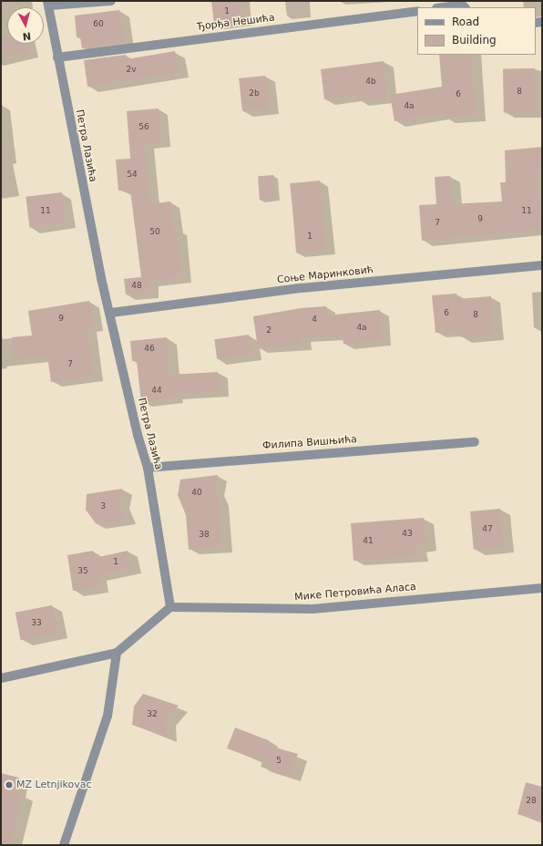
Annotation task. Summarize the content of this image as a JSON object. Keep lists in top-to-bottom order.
{
  "streets": {
    "street": [
      "Ђорђа Нешића",
      "Петра Лазића",
      "Соње Маринковић",
      "Филипа Вишњића",
      "Мике Петровића Аласа"
    ]
  },
  "crossings": [
    ["Ђорђа Нешића", "Петра Лазића"],
    ["Петра Лазића", "Соње Маринковић"],
    ["Петра Лазића", "Филипа Вишњића"],
    ["Петра Лазића", "Мике Петровића Аласа"]
  ],
  "places": ["MZ Letnjikovac"],
  "house_numbers": [
    "1",
    "60",
    "2v",
    "4b",
    "8",
    "2b",
    "6",
    "4a",
    "56",
    "54",
    "11",
    "11",
    "9",
    "7",
    "50",
    "1",
    "48",
    "6",
    "8",
    "9",
    "4",
    "4a",
    "2",
    "46",
    "7",
    "44",
    "40",
    "3",
    "47",
    "43",
    "38",
    "41",
    "1",
    "35",
    "33",
    "32",
    "5",
    "28"
  ],
  "legend": ["Road", "Building"],
  "north": "bottom"
}
